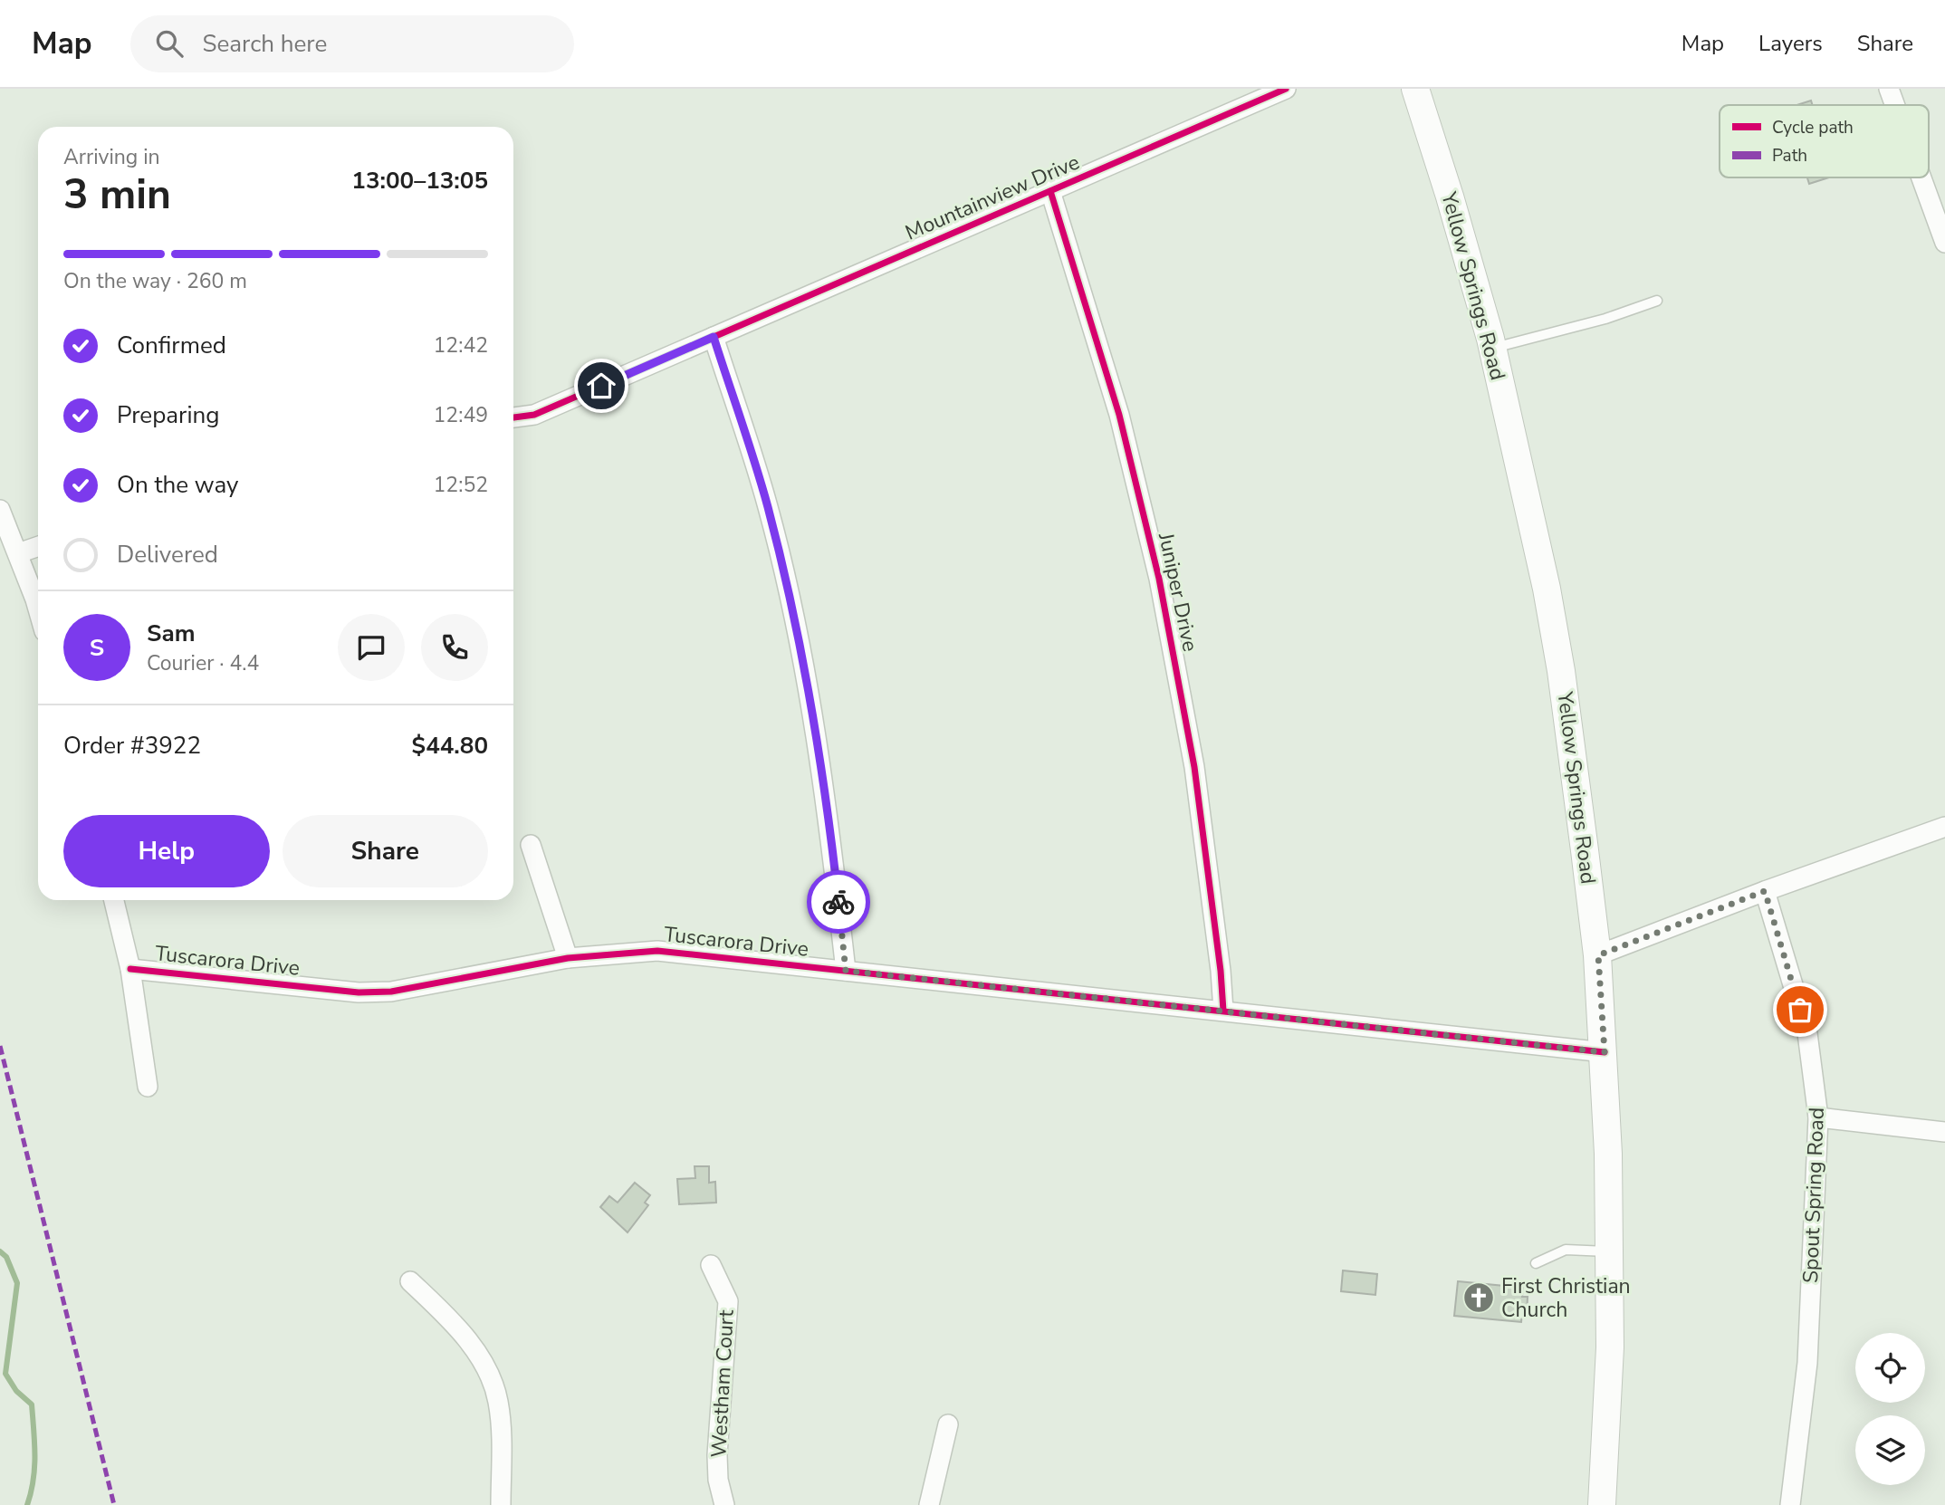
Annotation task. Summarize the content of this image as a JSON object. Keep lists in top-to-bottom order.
{
  "streets": {
    "main road": ["Yellow Springs Road"],
    "street": [
      "Mountainview Drive",
      "Juniper Drive",
      "Tuscarora Drive",
      "Spout Spring Road",
      "Westham Court"
    ]
  },
  "crossings": [
    ["Mountainview Drive", "Juniper Drive"],
    ["Yellow Springs Road", "Tuscarora Drive"],
    ["Juniper Drive", "Tuscarora Drive"]
  ],
  "places": {
    "church": ["First Christian Church"]
  },
  "legend": ["Cycle path", "Path"],
  "page": {
    "header": "Map",
    "search": "Search here",
    "nav": ["Map", "Layers", "Share"],
    "heading": ["3 min", "Arriving in", "13:00–13:05"],
    "panel": [
      "Sam",
      "Courier · 4.4",
      "Order #3922",
      "$44.80"
    ],
    "bar": "On the way · 260 m",
    "list": [
      ["Confirmed", "12:42"],
      ["Preparing", "12:49"],
      ["On the way", "12:52"],
      "Delivered"
    ],
    "round": "S",
    "buttons": ["Help", "Share"]
  }
}
